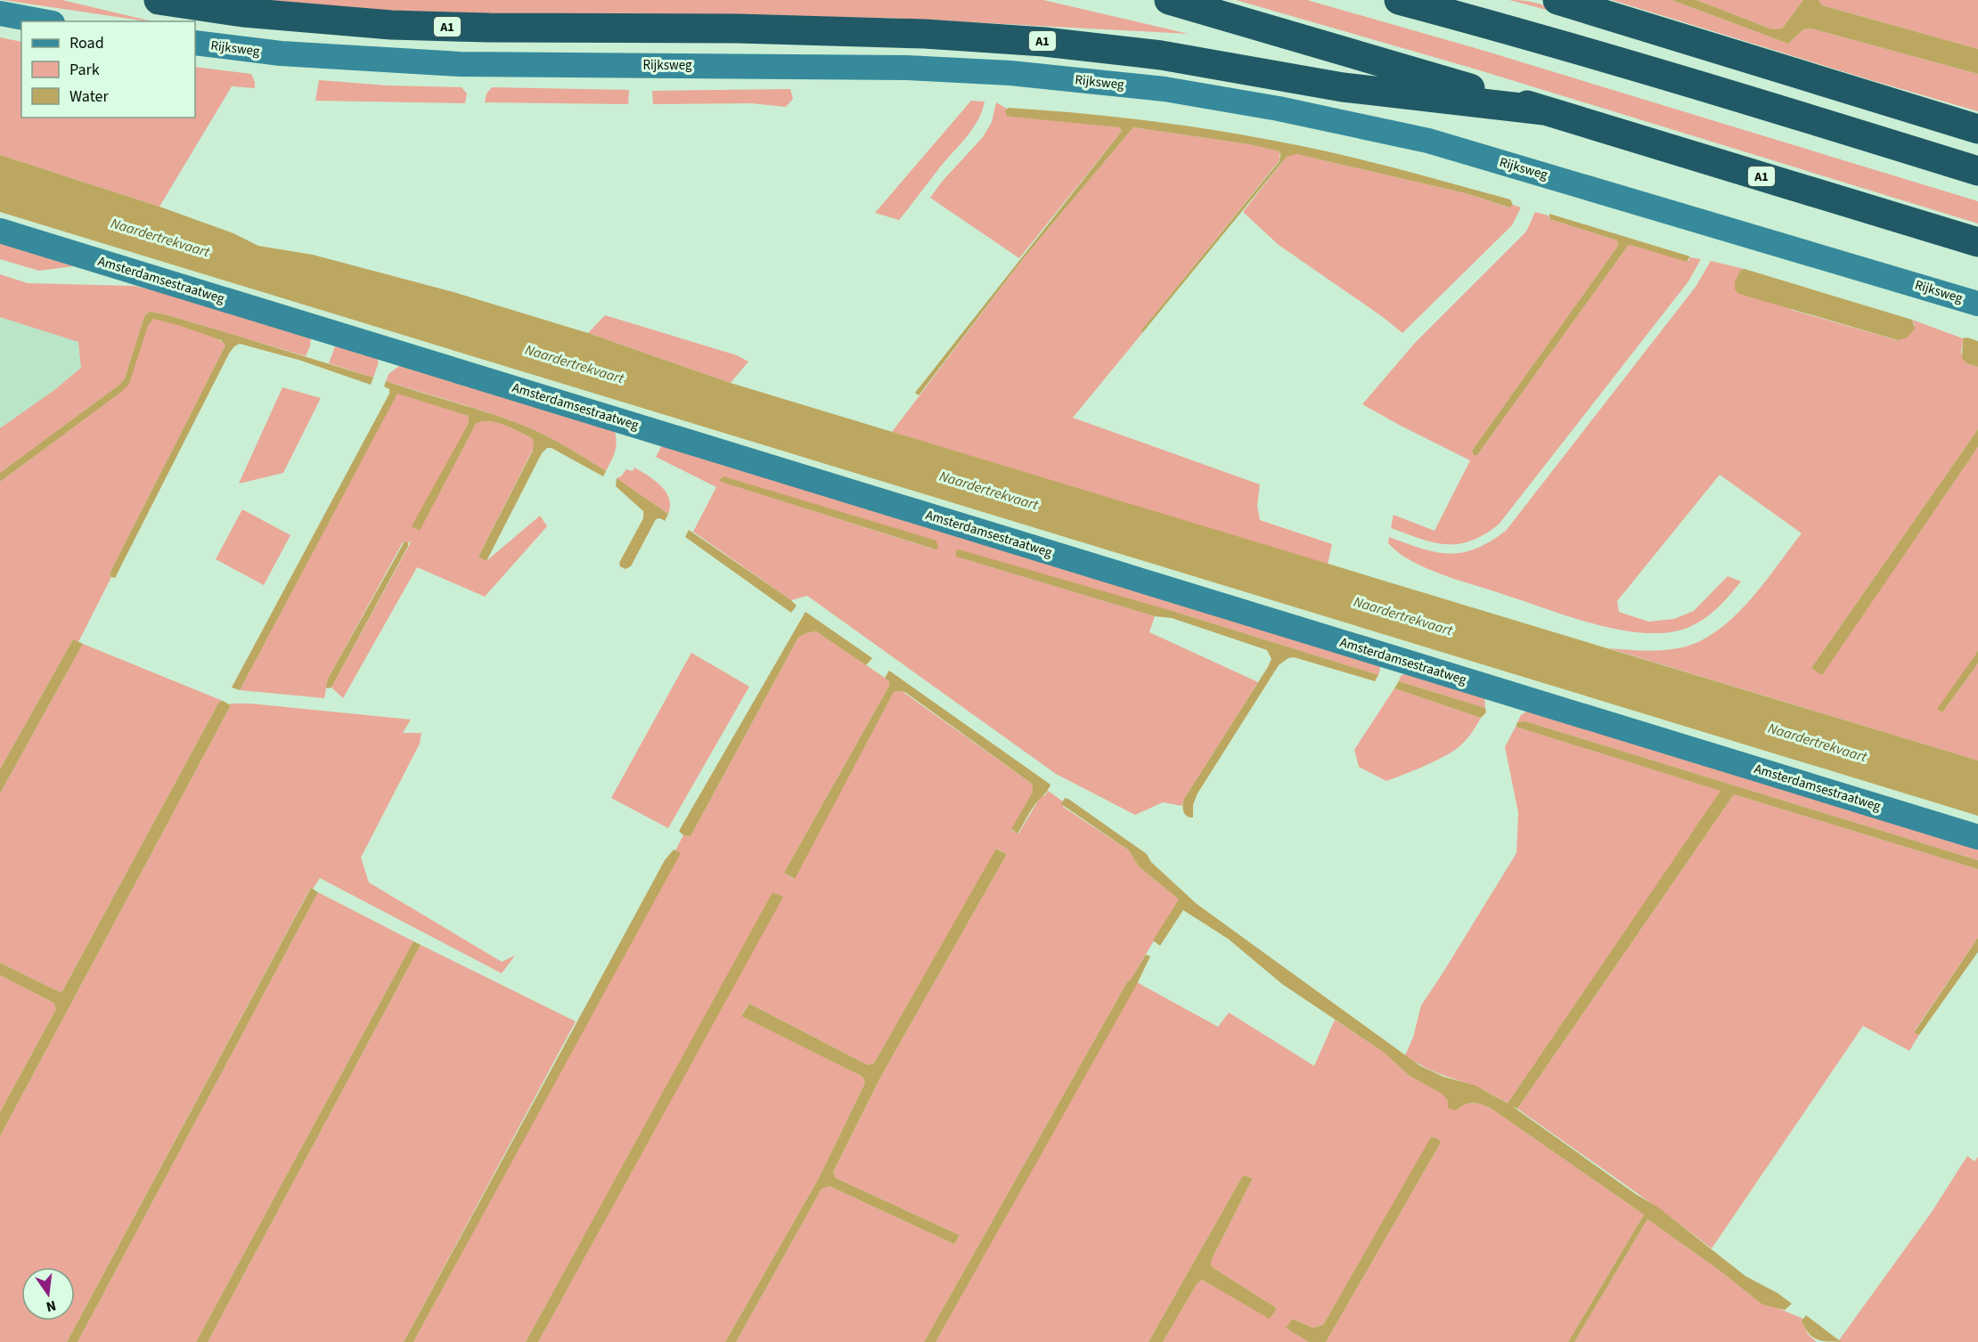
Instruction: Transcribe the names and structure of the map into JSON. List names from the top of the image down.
{
  "streets": {
    "highway": ["A1"],
    "street": ["Rijksweg", "Amsterdamsestraatweg"]
  },
  "water": ["Naardertrekvaart"],
  "legend": ["Road", "Park", "Water"],
  "north": "bottom"
}
